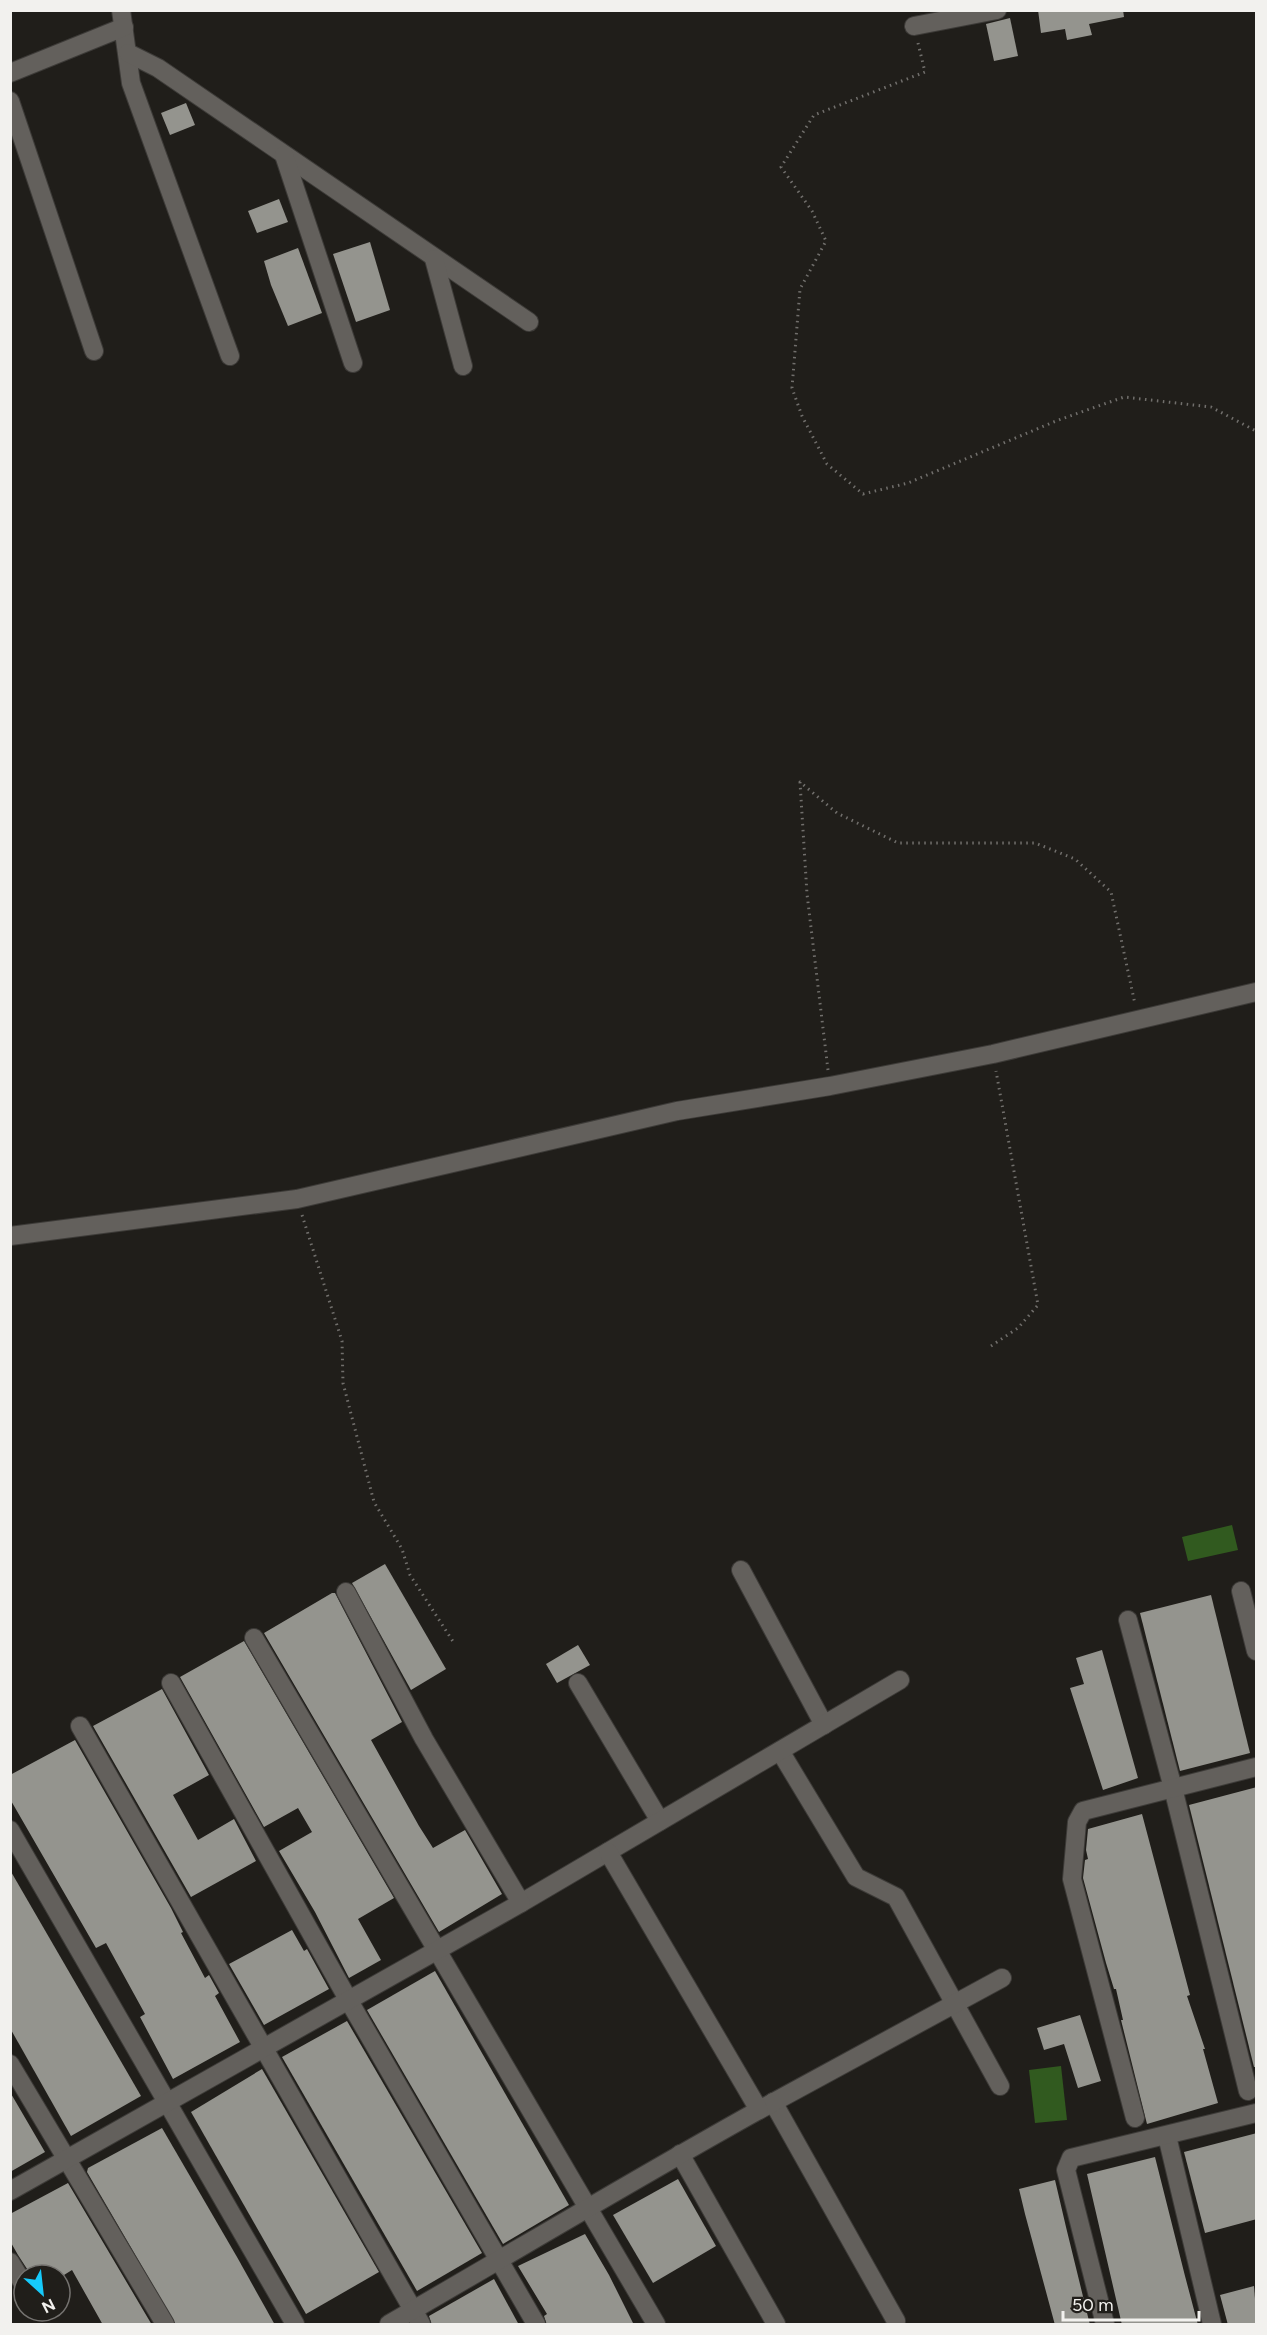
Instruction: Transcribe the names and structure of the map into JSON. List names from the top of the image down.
{
  "scale_bar": "50 m",
  "north": "bottom right"
}
